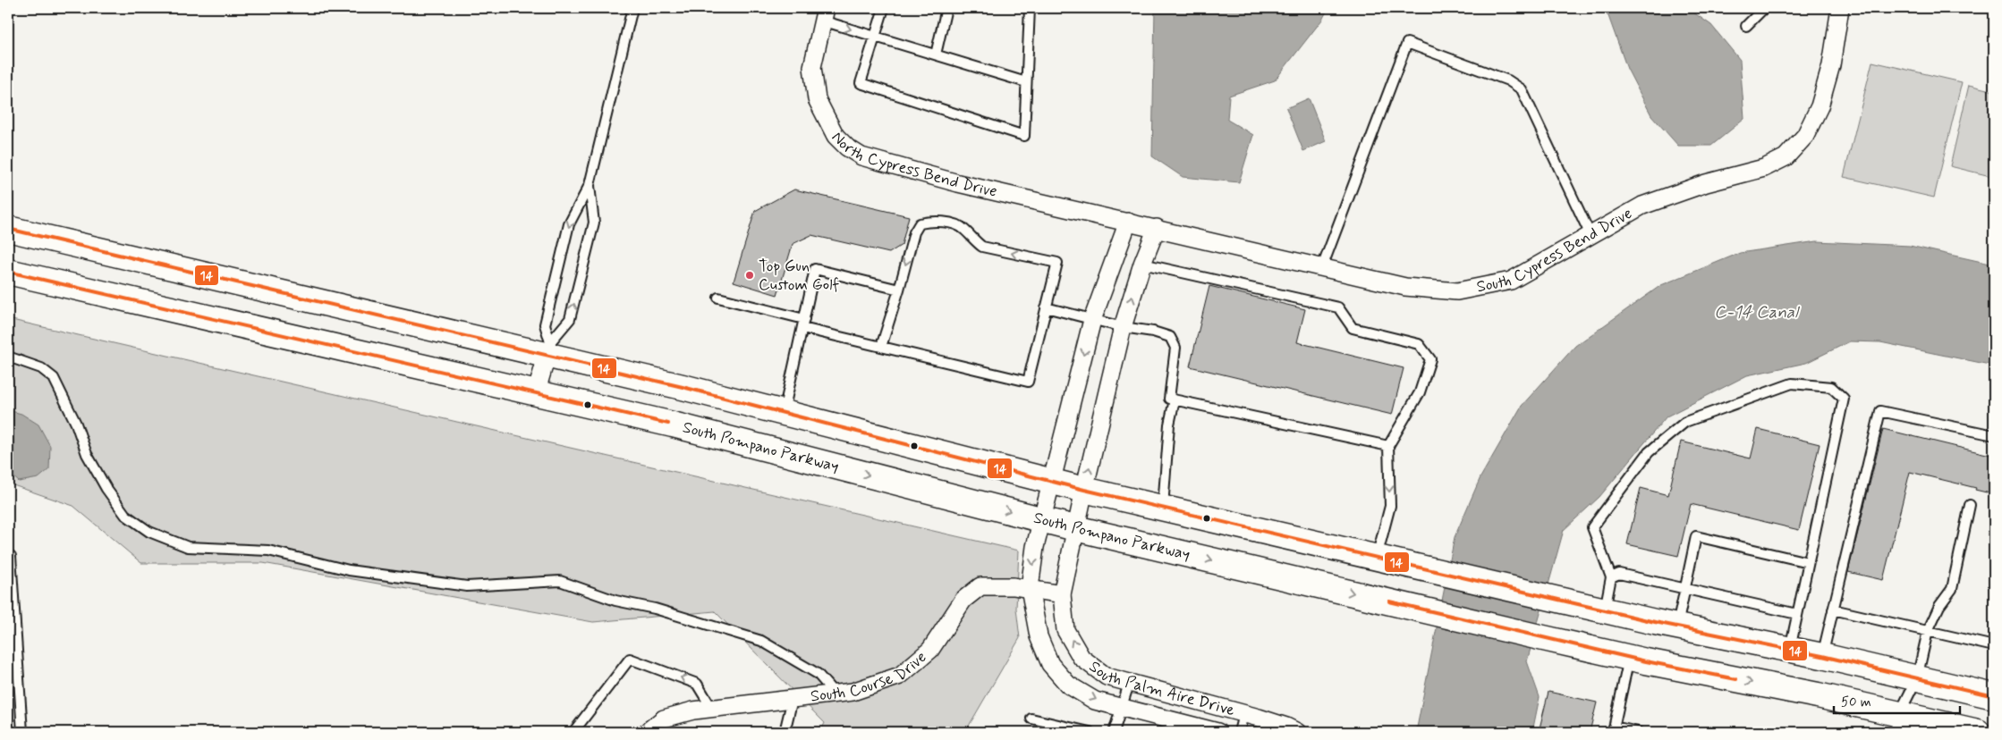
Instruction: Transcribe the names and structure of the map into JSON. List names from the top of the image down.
{
  "streets": {
    "main road": ["South Pompano Parkway"],
    "street": [
      "North Cypress Bend Drive",
      "South Cypress Bend Drive",
      "South Course Drive",
      "South Palm Aire Drive"
    ]
  },
  "crossings": [
    ["North Cypress Bend Drive", "South Cypress Bend Drive"],
    ["South Pompano Parkway", "South Palm Aire Drive"],
    ["South Course Drive", "South Palm Aire Drive"]
  ],
  "water": ["C-14 Canal"],
  "places": ["Top Gun Custom Golf"],
  "lines": ["transit line 14"],
  "scale_bar": "50 m"
}
